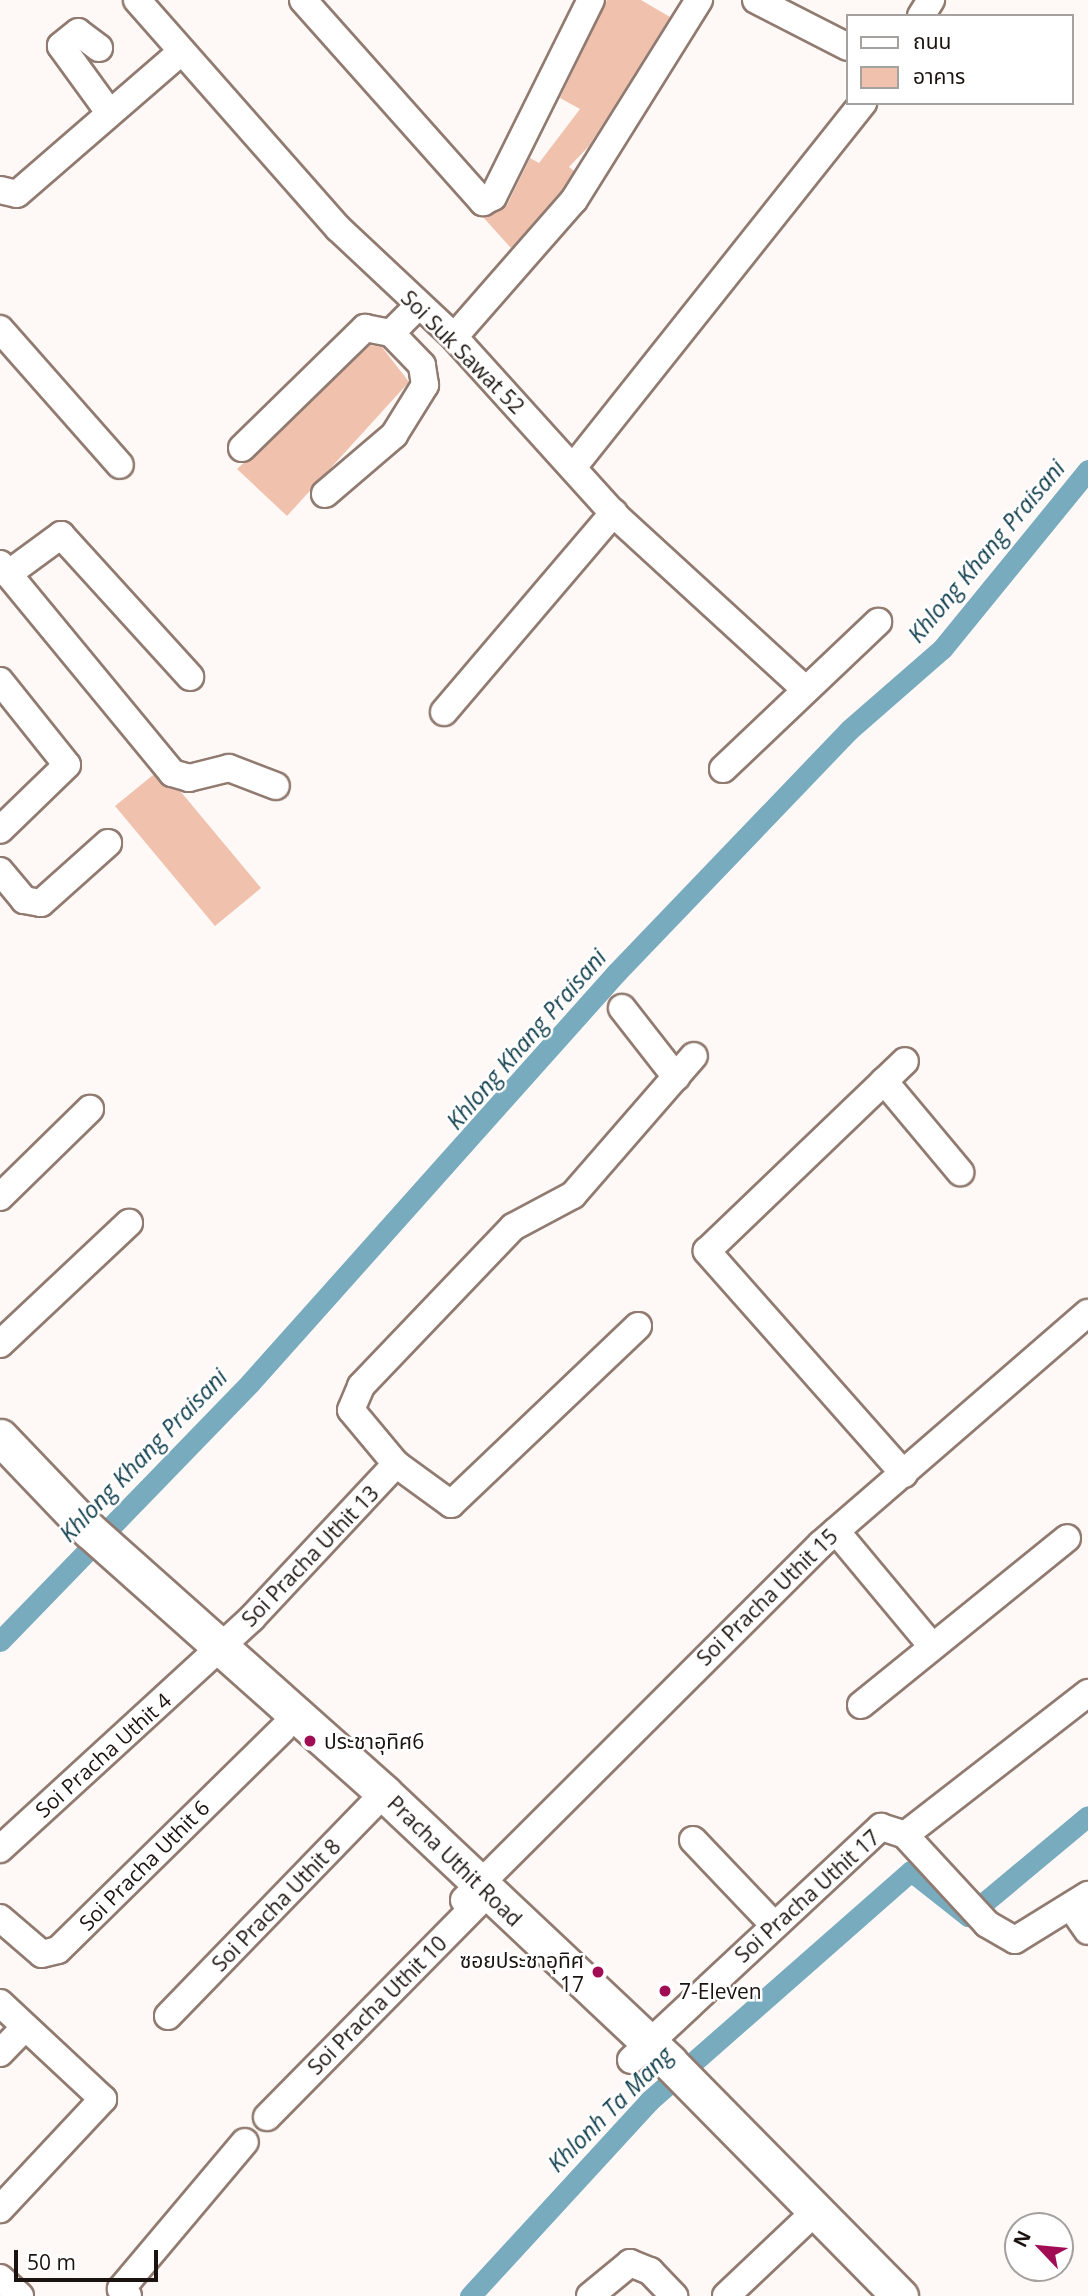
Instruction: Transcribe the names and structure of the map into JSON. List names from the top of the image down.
{
  "streets": {
    "main road": ["Pracha Uthit Road"],
    "street": [
      "Soi Suk Sawat 52",
      "Soi Pracha Uthit 13",
      "Soi Pracha Uthit 15",
      "Soi Pracha Uthit 4",
      "Soi Pracha Uthit 6",
      "Soi Pracha Uthit 17",
      "Soi Pracha Uthit 8",
      "Soi Pracha Uthit 10"
    ]
  },
  "crossings": [
    ["Soi Pracha Uthit 13", "Soi Pracha Uthit 4"],
    ["Soi Pracha Uthit 13", "Pracha Uthit Road"],
    ["Soi Pracha Uthit 15", "Pracha Uthit Road"],
    ["Soi Pracha Uthit 15", "Soi Pracha Uthit 10"],
    ["Soi Pracha Uthit 4", "Pracha Uthit Road"],
    ["Pracha Uthit Road", "Soi Pracha Uthit 6"],
    ["Pracha Uthit Road", "Soi Pracha Uthit 17"],
    ["Pracha Uthit Road", "Soi Pracha Uthit 8"],
    ["Pracha Uthit Road", "Soi Pracha Uthit 10"]
  ],
  "water": ["Khlong Khang Praisani", "Khlonh Ta Mang"],
  "places": ["ประชาอุทิศ6", "ซอยประชาอุทิศ 17", "7-Eleven"],
  "legend": ["ถนน", "อาคาร"],
  "scale_bar": "50 m",
  "north": "top left"
}
